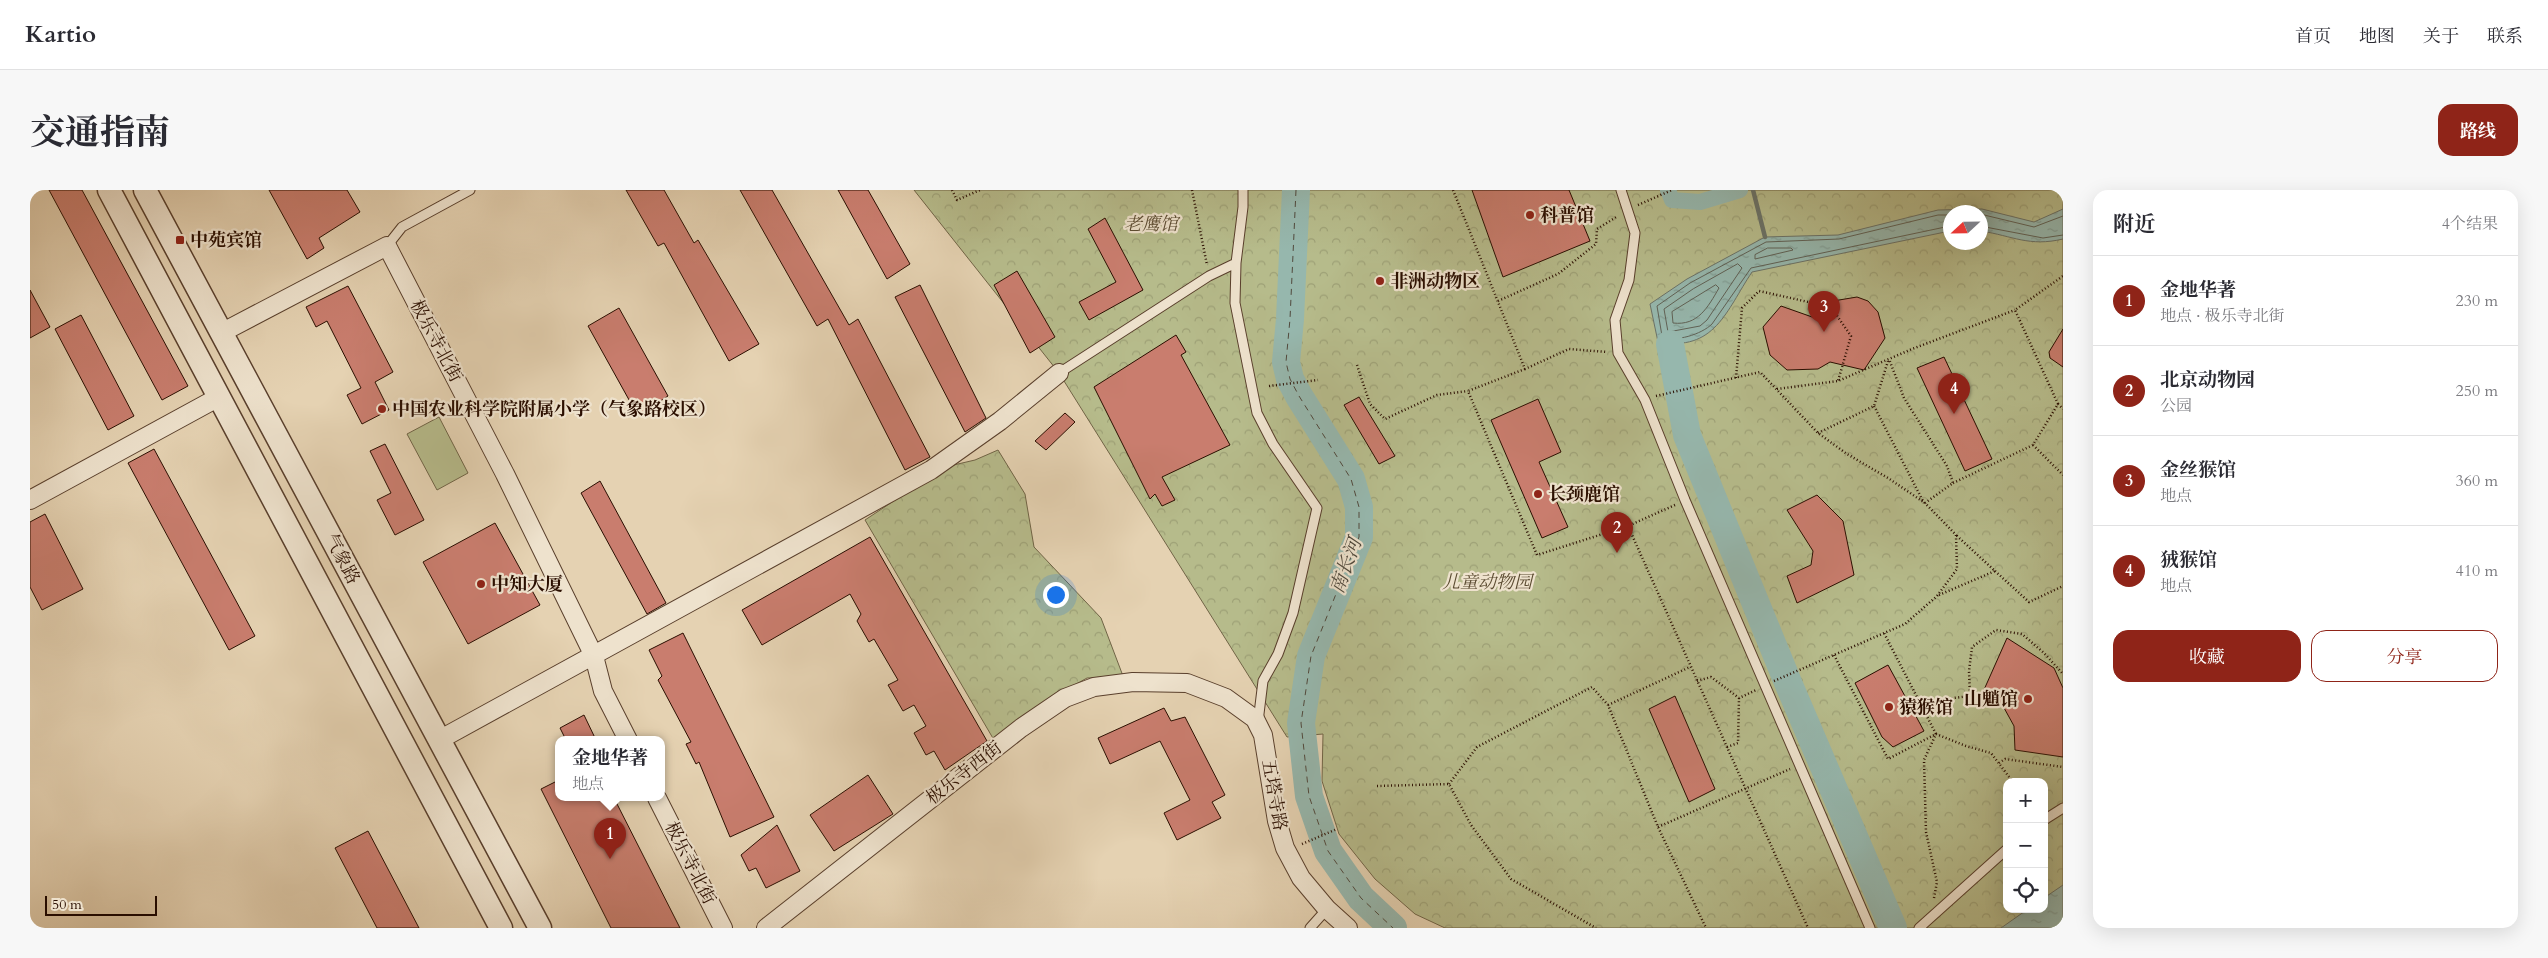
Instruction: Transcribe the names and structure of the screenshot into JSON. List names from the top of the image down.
{
  "streets": {
    "street": [
      "极乐寺北街",
      "气象路",
      "极乐寺西街",
      "五塔寺路"
    ]
  },
  "crossings": [
    ["极乐寺西街", "五塔寺路"]
  ],
  "water": ["南长河"],
  "parks": ["老鹰馆", "儿童动物园"],
  "places": {
    "other": [
      "科普馆",
      "非洲动物区",
      "中国农业科学院附属小学（气象路校区）",
      "长颈鹿馆",
      "中知大厦",
      "山魈馆",
      "猿猴馆"
    ],
    "transit": ["中苑宾馆"]
  },
  "scale_bar": "50 m",
  "north": "left",
  "page": {
    "header": "Kartio",
    "nav": [
      "首页",
      "地图",
      "关于",
      "联系"
    ],
    "title": "交通指南",
    "buttons": [
      "路线",
      ["收藏", "分享"]
    ],
    "heading": ["附近", "4个结果"],
    "list": [
      {
        "mark": "1",
        "name": "金地华著",
        "note": "地点 · 极乐寺北街",
        "value": "230 m"
      },
      {
        "mark": "2",
        "name": "北京动物园",
        "note": "公园",
        "value": "250 m"
      },
      {
        "mark": "3",
        "name": "金丝猴馆",
        "note": "地点",
        "value": "360 m"
      },
      {
        "mark": "4",
        "name": "狨猴馆",
        "note": "地点",
        "value": "410 m"
      }
    ],
    "pins": [
      "3",
      "4",
      "2",
      "1"
    ],
    "popup": ["金地华著", "地点"],
    "map_buttons": ["+", "−"],
    "scale": "50 m"
  }
}
